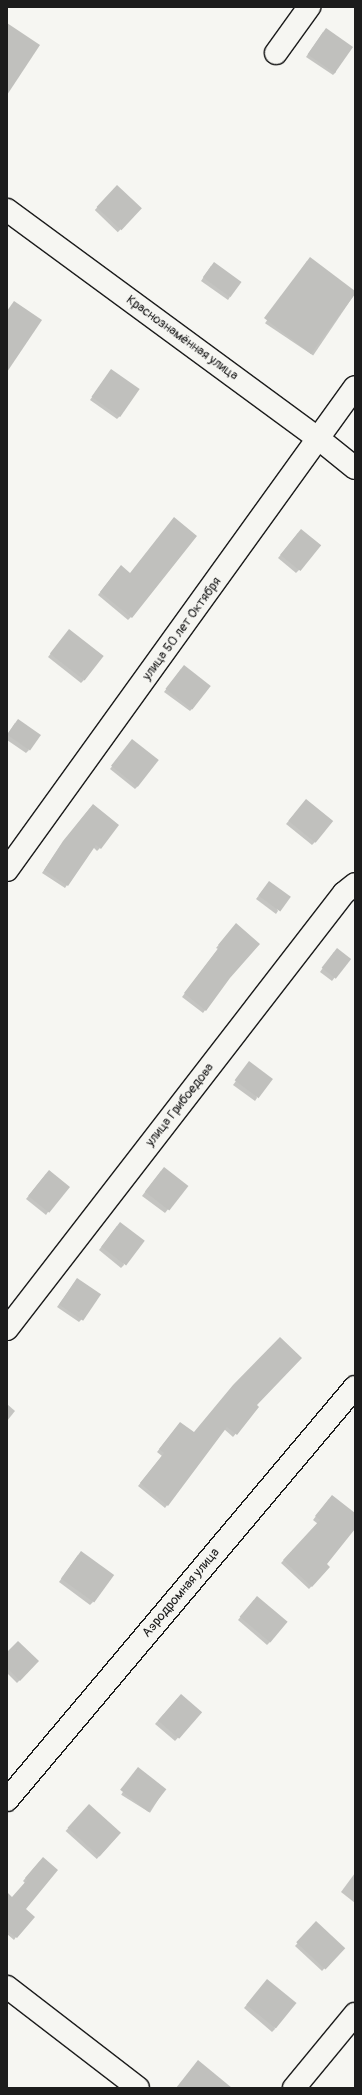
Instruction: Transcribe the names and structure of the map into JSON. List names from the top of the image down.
{
  "streets": {
    "street": [
      "Краснознамённая улица",
      "улица 50 лет Октября",
      "улица Грибоедова",
      "Аэродромная улица"
    ]
  },
  "crossings": [
    ["Краснознамённая улица", "улица 50 лет Октября"]
  ]
}
